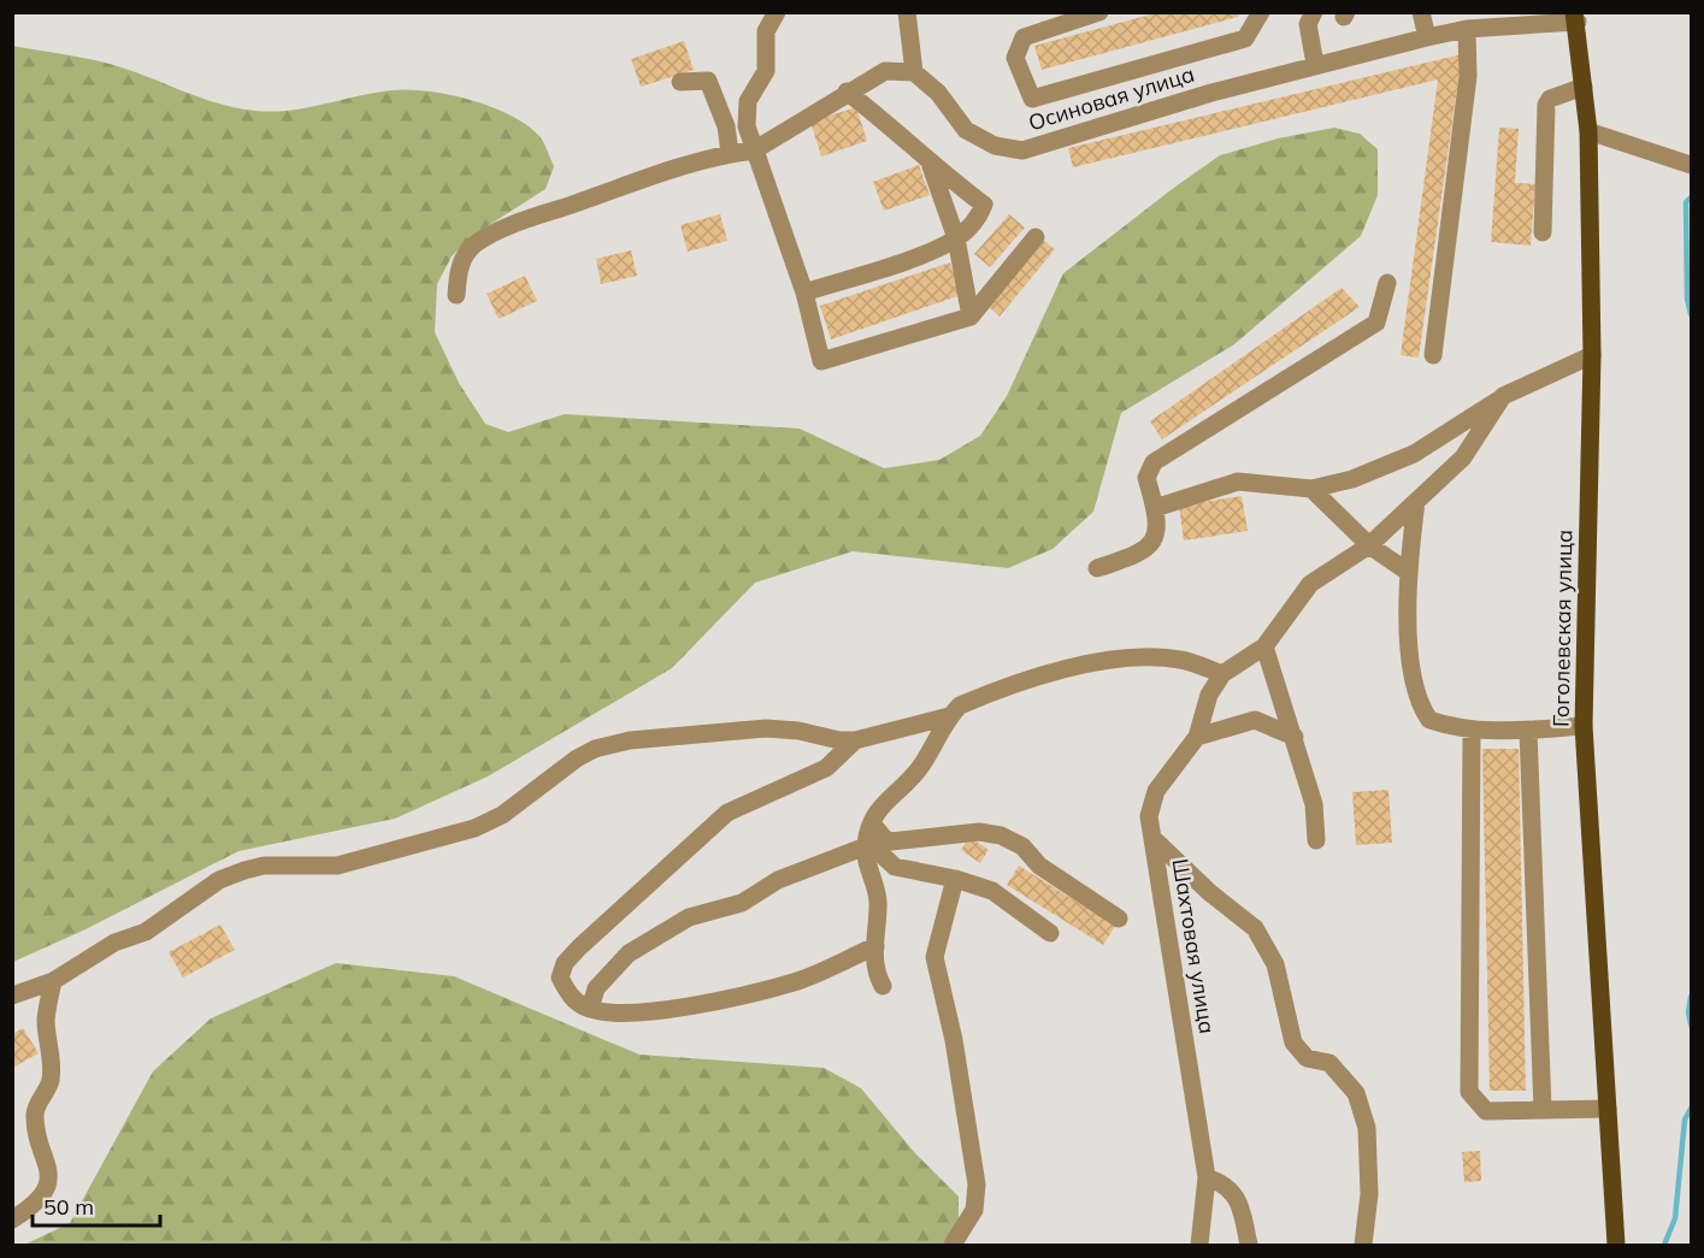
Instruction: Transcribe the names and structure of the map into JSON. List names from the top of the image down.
{
  "streets": {
    "main road": ["Гоголевская улица"],
    "street": ["Осиновая улица", "Шахтовая улица"]
  },
  "crossings": [
    ["Осиновая улица", "Гоголевская улица"]
  ],
  "scale_bar": "50 m"
}
